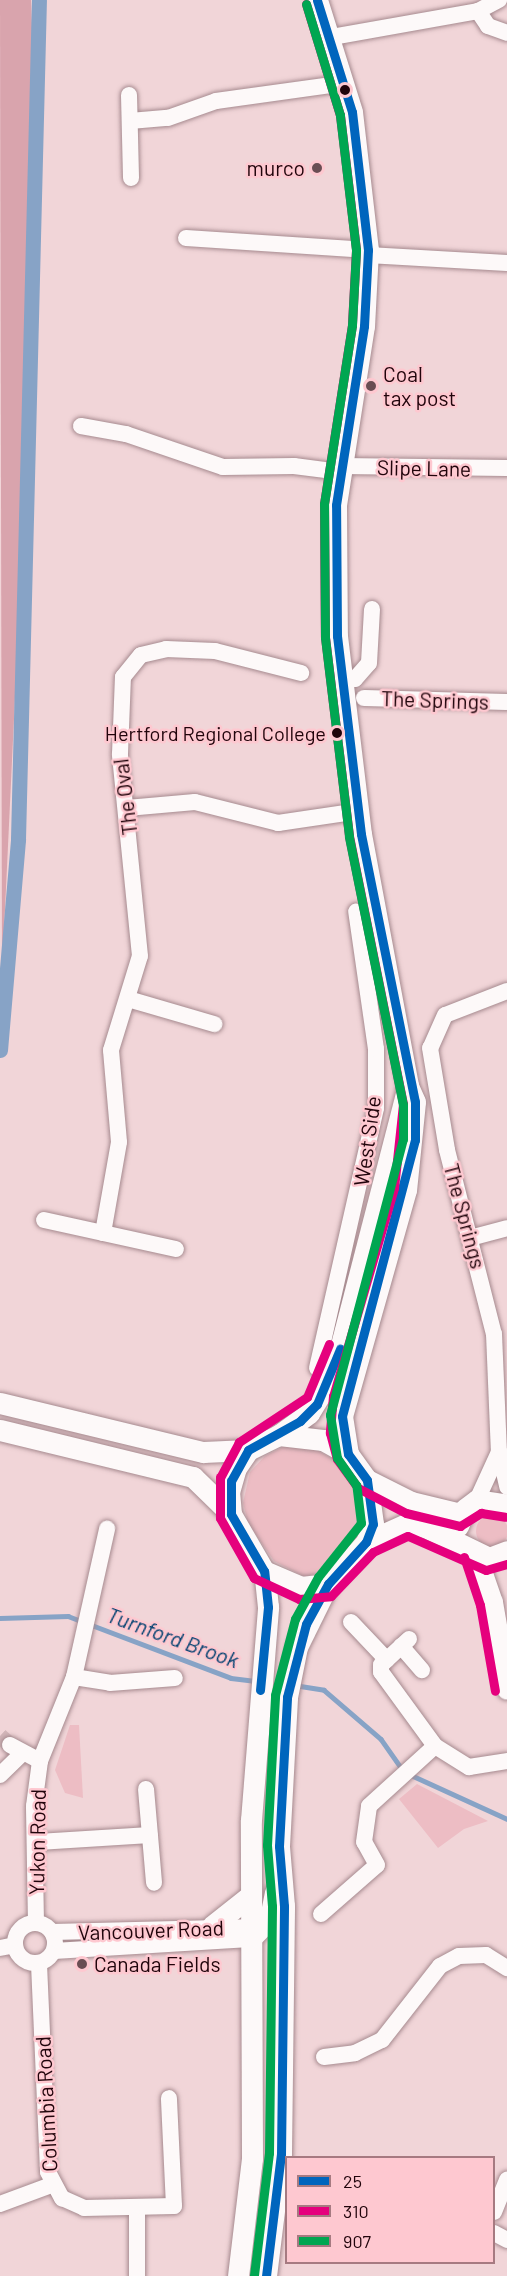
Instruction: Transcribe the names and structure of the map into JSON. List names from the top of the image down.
{
  "streets": {
    "street": [
      "Slipe Lane",
      "The Springs",
      "The Oval",
      "West Side",
      "Yukon Road",
      "Vancouver Road",
      "Columbia Road"
    ]
  },
  "crossings": [
    ["Yukon Road", "Vancouver Road"],
    ["Yukon Road", "Columbia Road"],
    ["Vancouver Road", "Columbia Road"]
  ],
  "water": ["Turnford Brook"],
  "places": [
    "murco",
    "Coal tax post",
    "Hertford Regional College",
    "Canada Fields"
  ],
  "lines": ["transit line 25", "transit line 310", "transit line 907"],
  "legend": ["25", "310", "907"]
}
